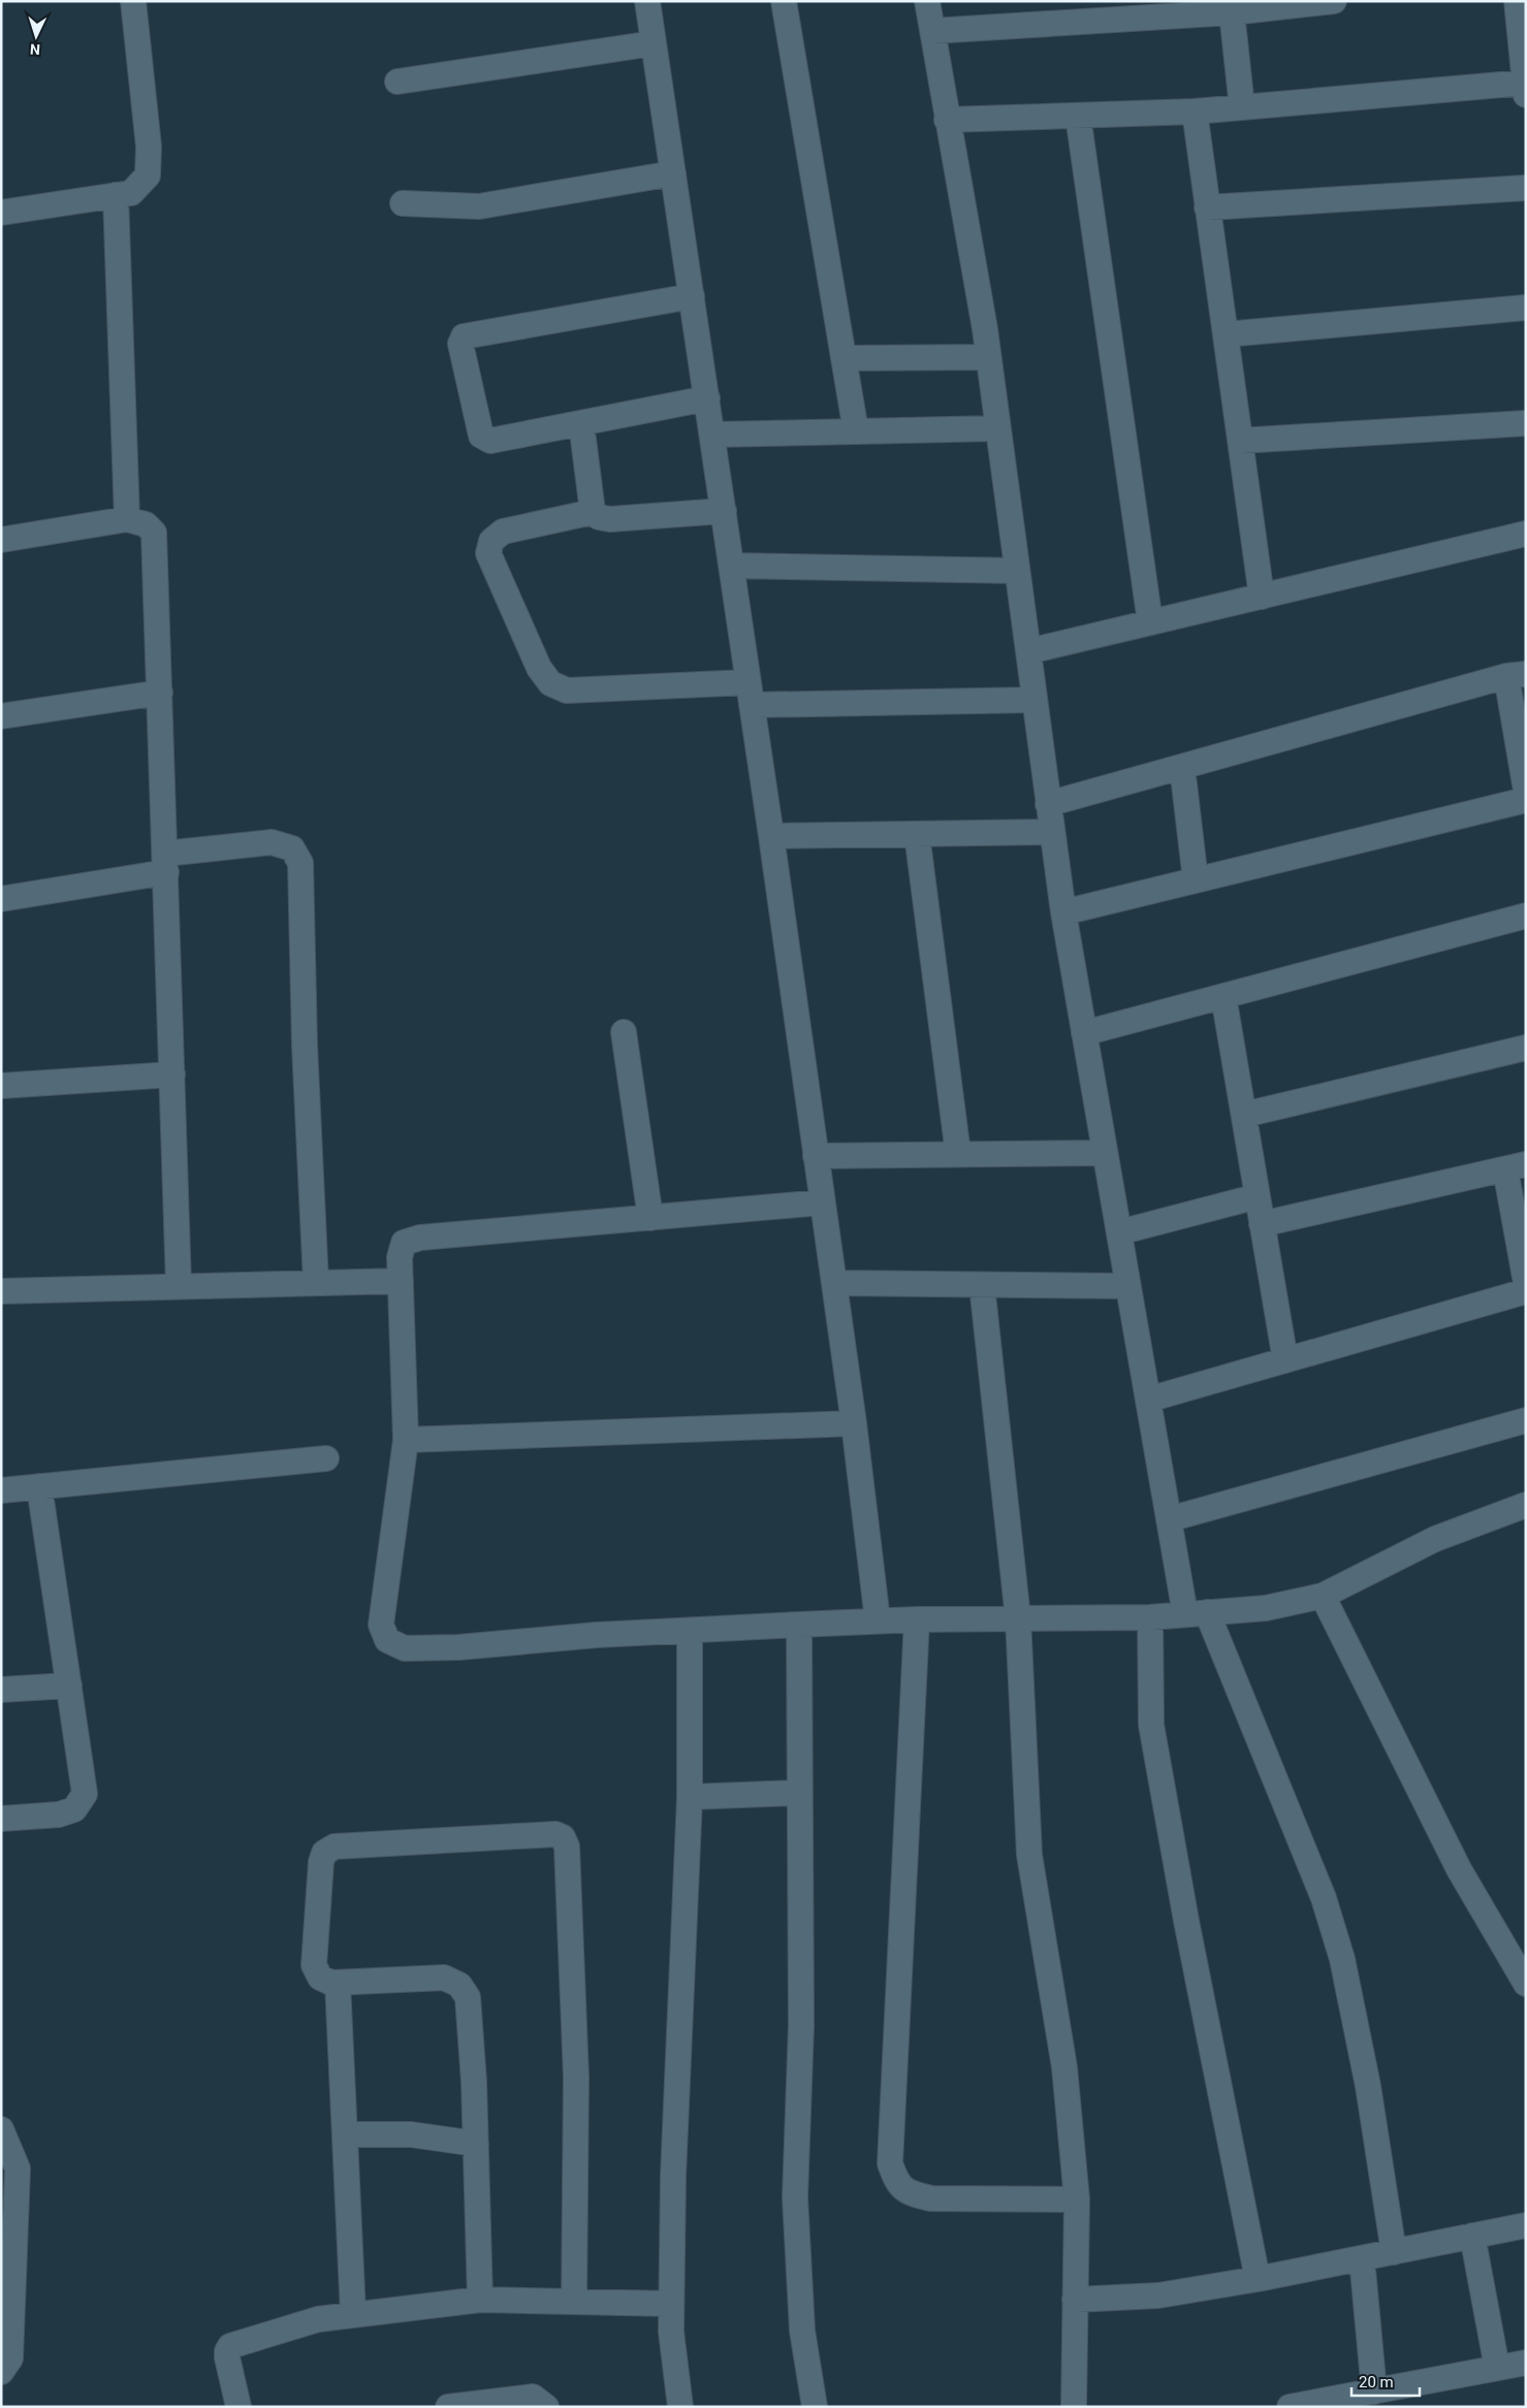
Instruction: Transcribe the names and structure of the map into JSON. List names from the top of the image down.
{
  "scale_bar": "20 m",
  "north": "bottom"
}
